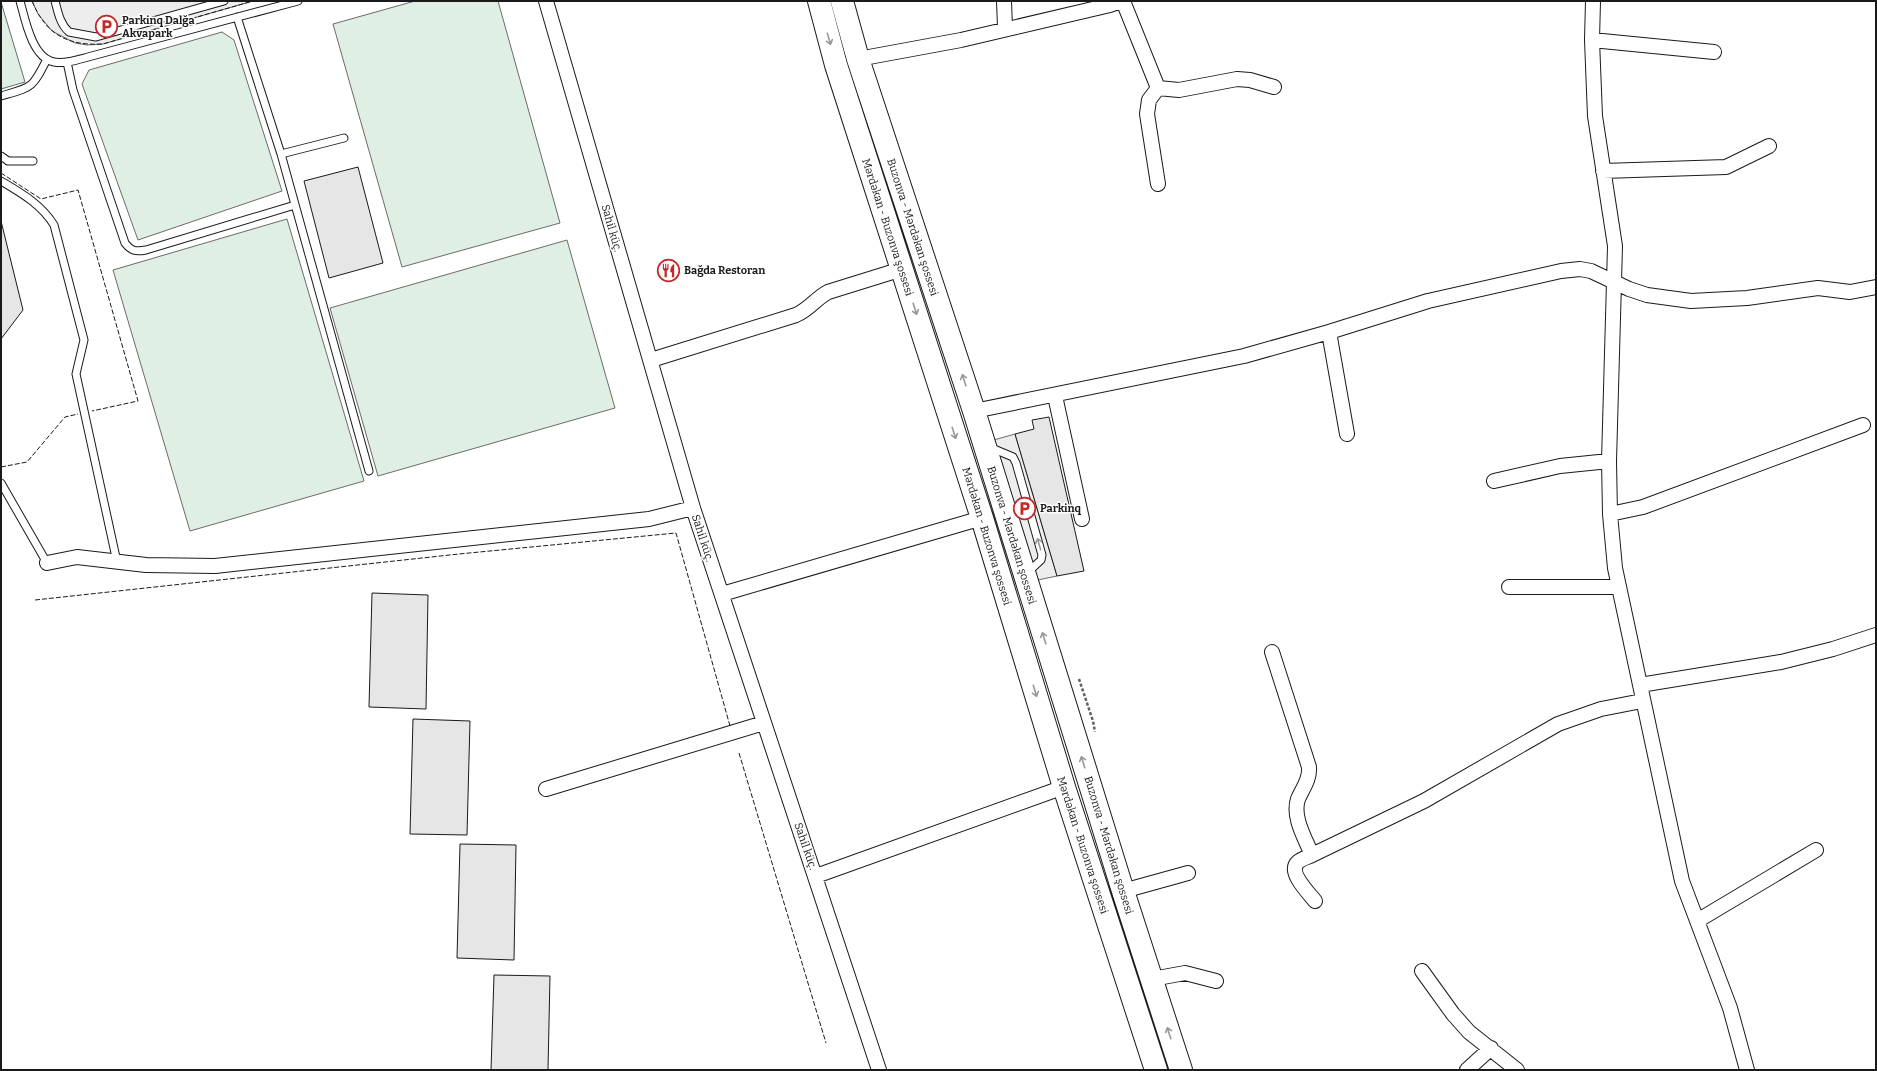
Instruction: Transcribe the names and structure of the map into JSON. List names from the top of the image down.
{
  "streets": {
    "main road": ["Mərdəkan - Buzonva şossesi", "Buzonva - Mərdəkan şossesi"],
    "street": ["Sahil küç."]
  },
  "one_way": ["Mərdəkan - Buzonva şossesi", "Buzonva - Mərdəkan şossesi"],
  "places": {
    "parking": ["Parkinq Dalğa Akvapark", "Parkinq"],
    "restaurant": ["Bağda Restoran"]
  }
}
